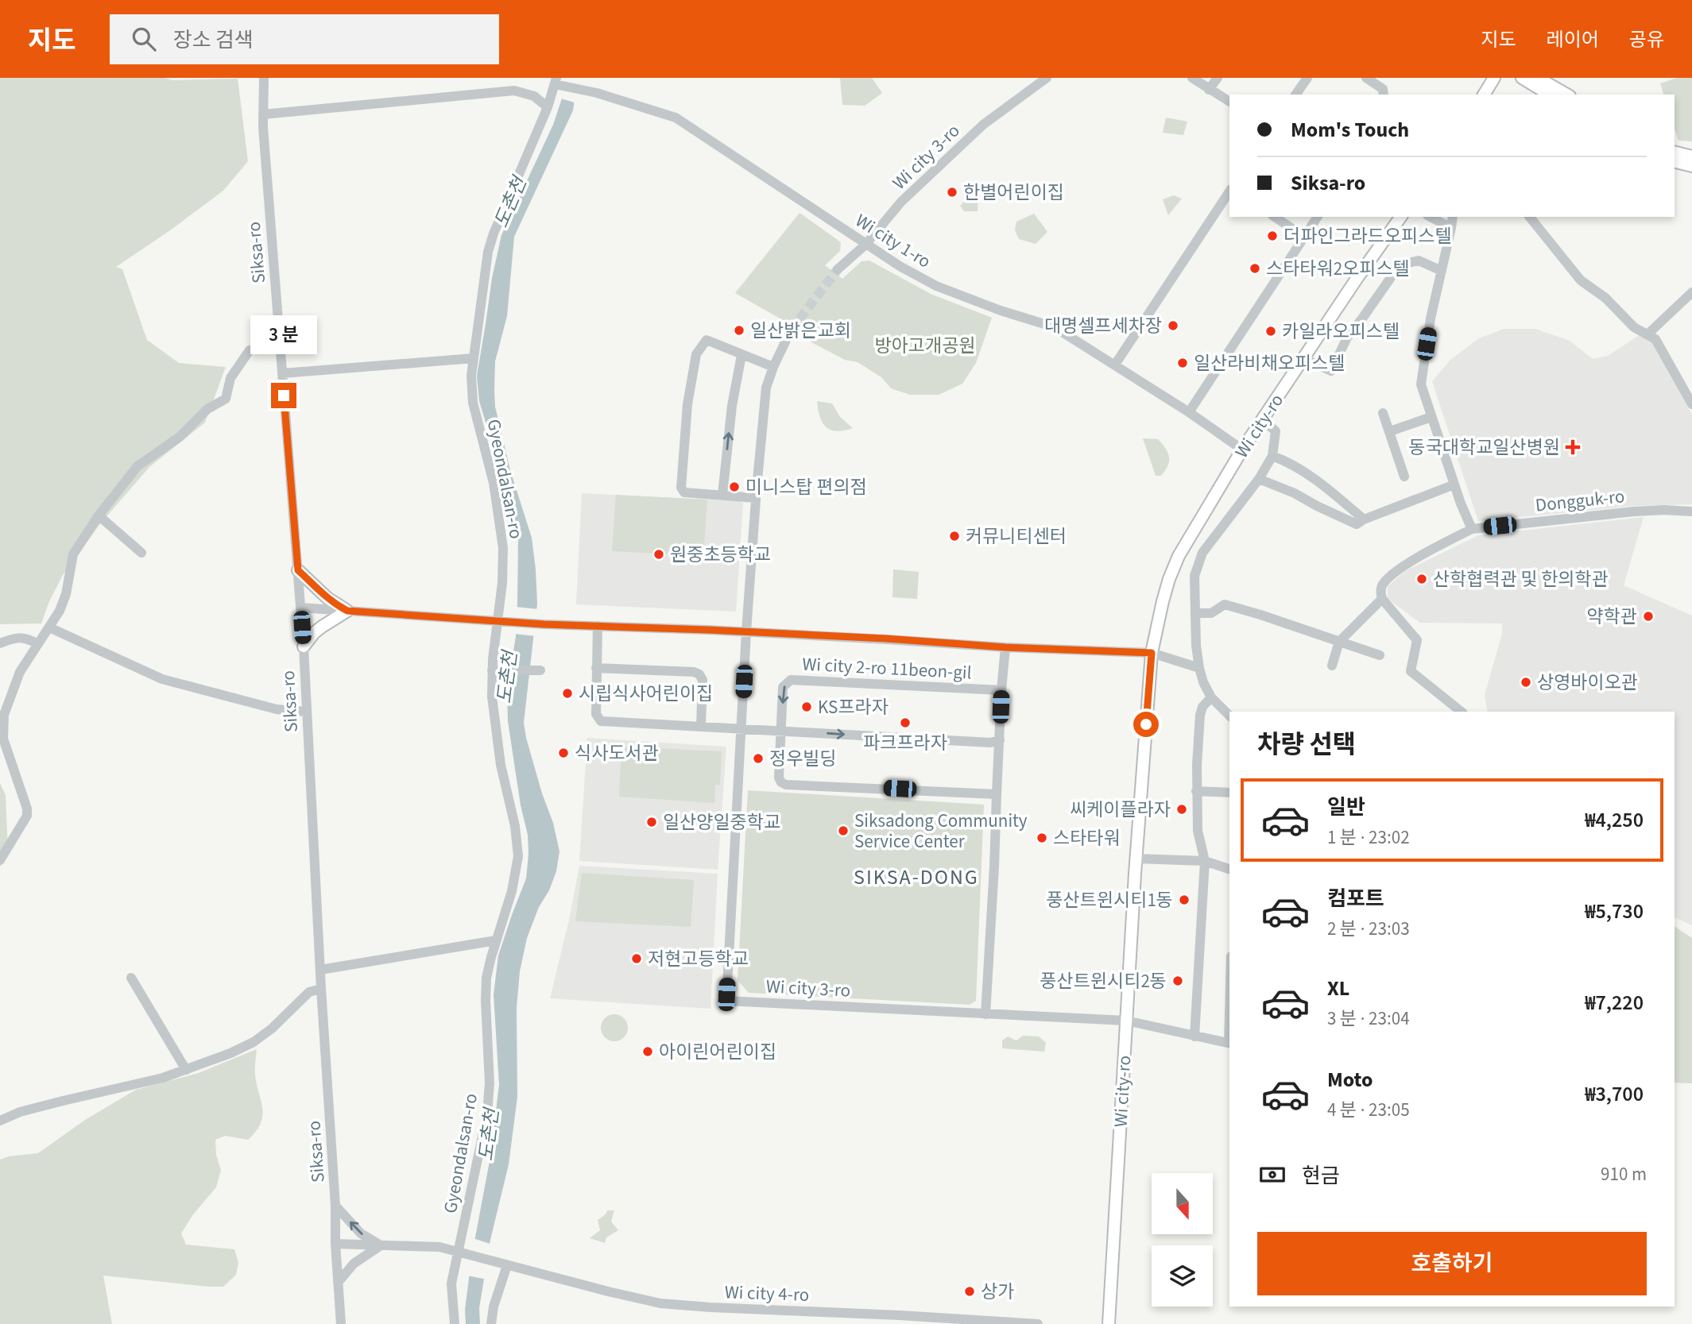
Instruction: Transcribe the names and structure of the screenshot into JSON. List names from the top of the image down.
{
  "streets": {
    "main road": ["Wi city-ro"],
    "street": [
      "Wi city 3-ro",
      "Wi city 1-ro",
      "Siksa-ro",
      "Gyeondalsan-ro",
      "Dongguk-ro",
      "Wi city 2-ro 11beon-gil",
      "Wi city 4-ro"
    ]
  },
  "crossings": [
    ["Wi city 3-ro", "Wi city 1-ro"],
    ["Wi city 3-ro", "Wi city-ro"],
    ["Wi city 1-ro", "Wi city-ro"],
    ["Wi city 1-ro", "Gyeondalsan-ro"],
    ["Gyeondalsan-ro", "Wi city 4-ro"]
  ],
  "districts": ["SIKSA-DONG"],
  "water": ["도촌천"],
  "parks": ["방아고개공원"],
  "places": {
    "other": [
      "한별어린이집",
      "더파인그라드오피스텔",
      "스타타워2오피스텔",
      "대명셀프세차장",
      "일산밝은교회",
      "카일라오피스텔",
      "일산라비채오피스텔",
      "미니스탑 편의점",
      "커뮤니티센터",
      "원중초등학교",
      "산학협력관 및 한의학관",
      "약학관",
      "상영바이오관",
      "시립식사어린이집",
      "KS프라자",
      "파크프라자",
      "식사도서관",
      "정우빌딩",
      "씨케이플라자",
      "일산양일중학교",
      "Siksadong Community Service Center",
      "스타타워",
      "풍산트윈시티1동",
      "저현고등학교",
      "풍산트윈시티2동",
      "아이린어린이집",
      "상가"
    ],
    "health": ["동국대학교일산병원"]
  },
  "north": "bottom",
  "page": {
    "header": "지도",
    "search": "장소 검색",
    "nav": ["지도", "레이어", "공유"],
    "banner": ["Mom's Touch", "Siksa-ro"],
    "bubble": "3 분",
    "heading": "차량 선택",
    "list": [
      {
        "name": "일반",
        "note": "1 분 · 23:02",
        "value": "₩4,250"
      },
      {
        "name": "컴포트",
        "note": "2 분 · 23:03",
        "value": "₩5,730"
      },
      {
        "name": "XL",
        "note": "3 분 · 23:04",
        "value": "₩7,220"
      },
      {
        "name": "Moto",
        "note": "4 분 · 23:05",
        "value": "₩3,700"
      }
    ],
    "pay": ["현금", "910 m"],
    "buttons": "호출하기"
  }
}
